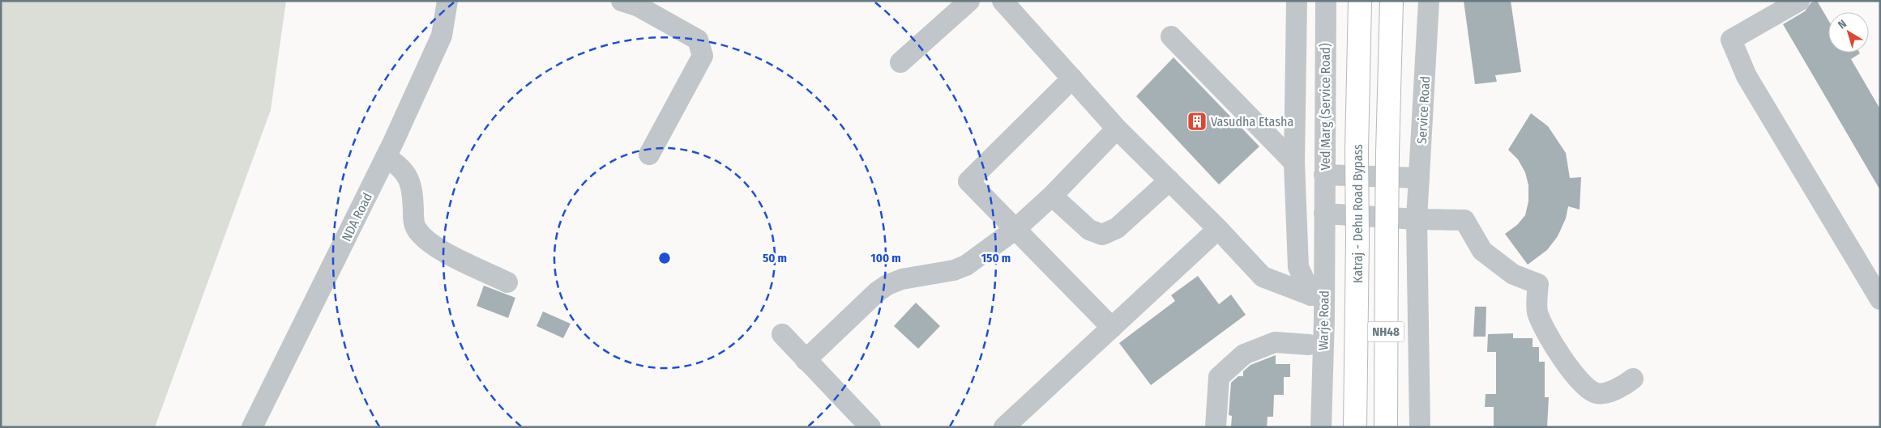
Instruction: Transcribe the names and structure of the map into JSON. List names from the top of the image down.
{
  "streets": {
    "highway": ["Katraj - Dehu Road Bypass", "NH48"],
    "street": [
      "Ved Marg (Service Road)",
      "Service Road",
      "NDA Road",
      "Warje Road"
    ]
  },
  "crossings": [
    ["Ved Marg (Service Road)", "Warje Road"]
  ],
  "places": {
    "building": ["Vasudha Etasha"]
  },
  "north": "top left",
  "rings": ["50 m", "100 m", "150 m"]
}
